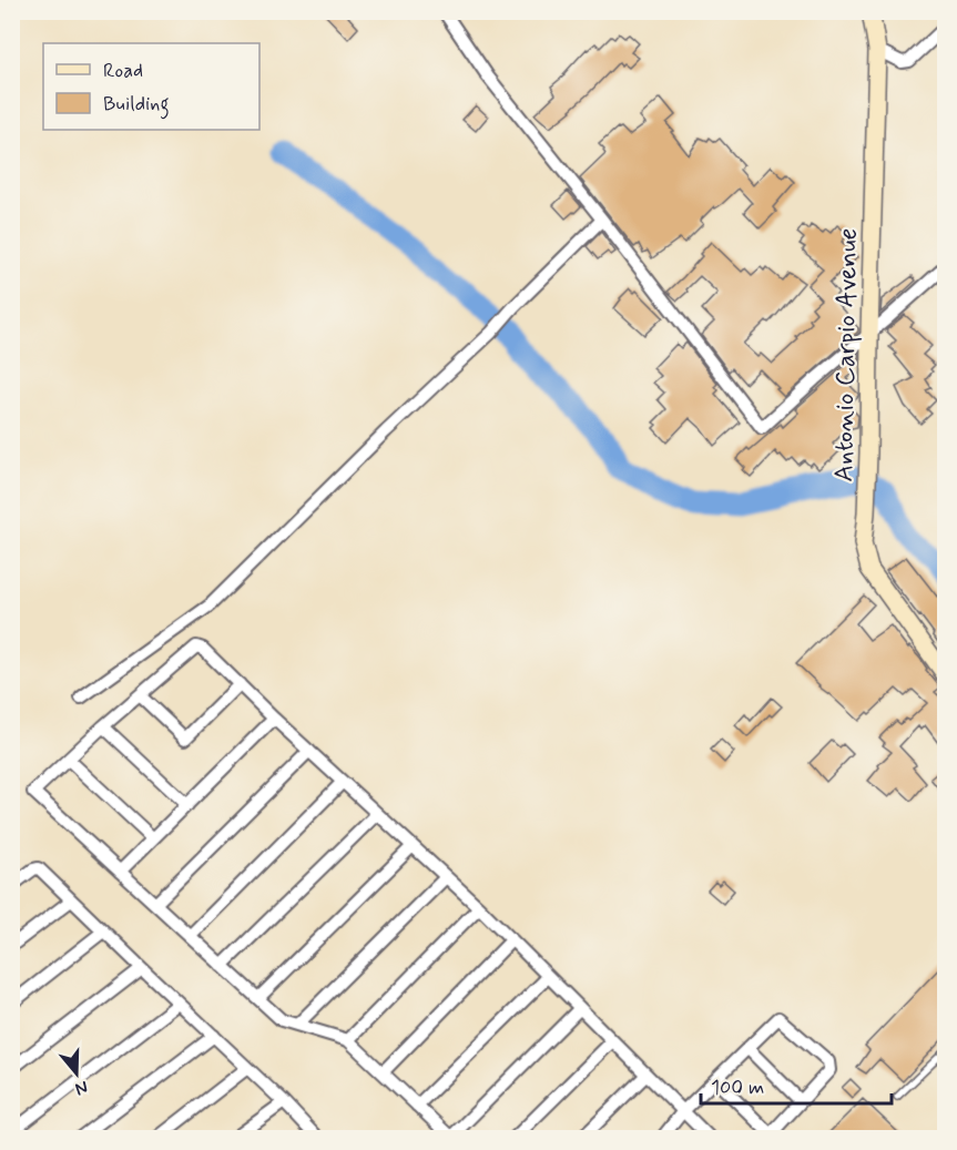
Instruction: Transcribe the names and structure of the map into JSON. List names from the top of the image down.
{
  "streets": {
    "street": ["Antonio Carpio Avenue"]
  },
  "legend": ["Road", "Building"],
  "scale_bar": "100 m",
  "north": "bottom"
}
